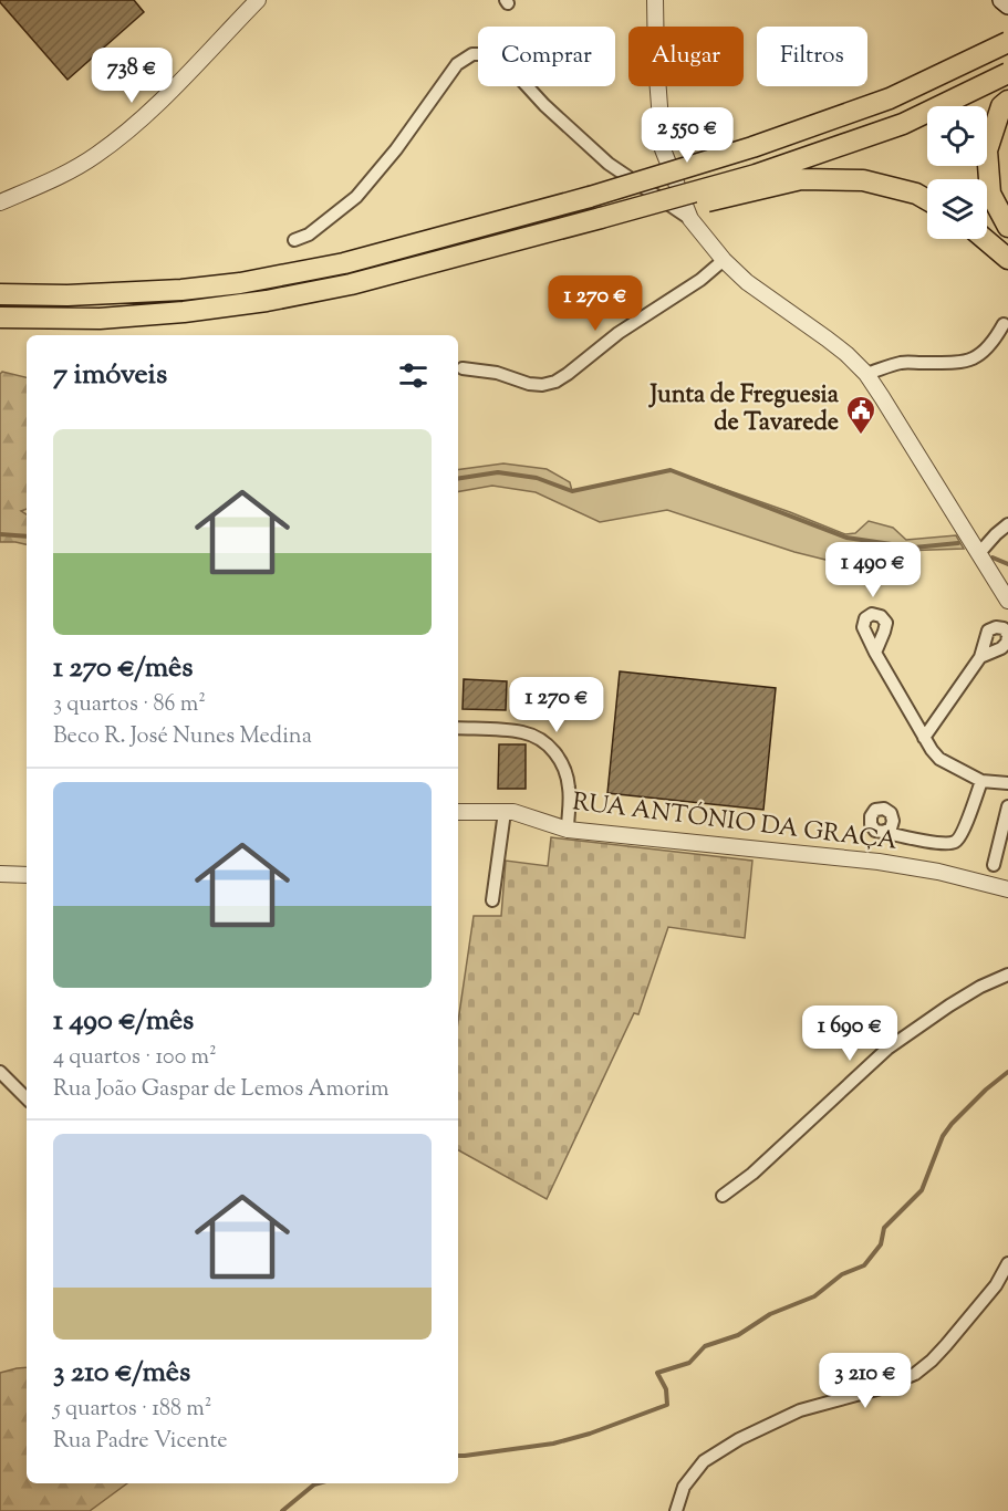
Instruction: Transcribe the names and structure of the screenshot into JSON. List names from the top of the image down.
{
  "streets": {
    "street": ["RUA ANTÓNIO DA GRAÇA"]
  },
  "places": {
    "public building": ["Junta de Freguesia de Tavarede"]
  },
  "page": {
    "chip": ["Comprar", "Alugar", "Filtros"],
    "price": [
      "738 €",
      "2 550 €",
      "1 270 €",
      "1 490 €",
      "1 270 €",
      "1 690 €",
      "3 210 €"
    ],
    "heading": "7 imóveis",
    "list": [
      {
        "name": "1 270 €/mês",
        "note": "3 quartos · 86 m² · Beco R. José Nunes Medina"
      },
      {
        "name": "1 490 €/mês",
        "note": "4 quartos · 100 m² · Rua João Gaspar de Lemos Amorim"
      },
      {
        "name": "3 210 €/mês",
        "note": "5 quartos · 188 m² · Rua Padre Vicente"
      }
    ]
  }
}
